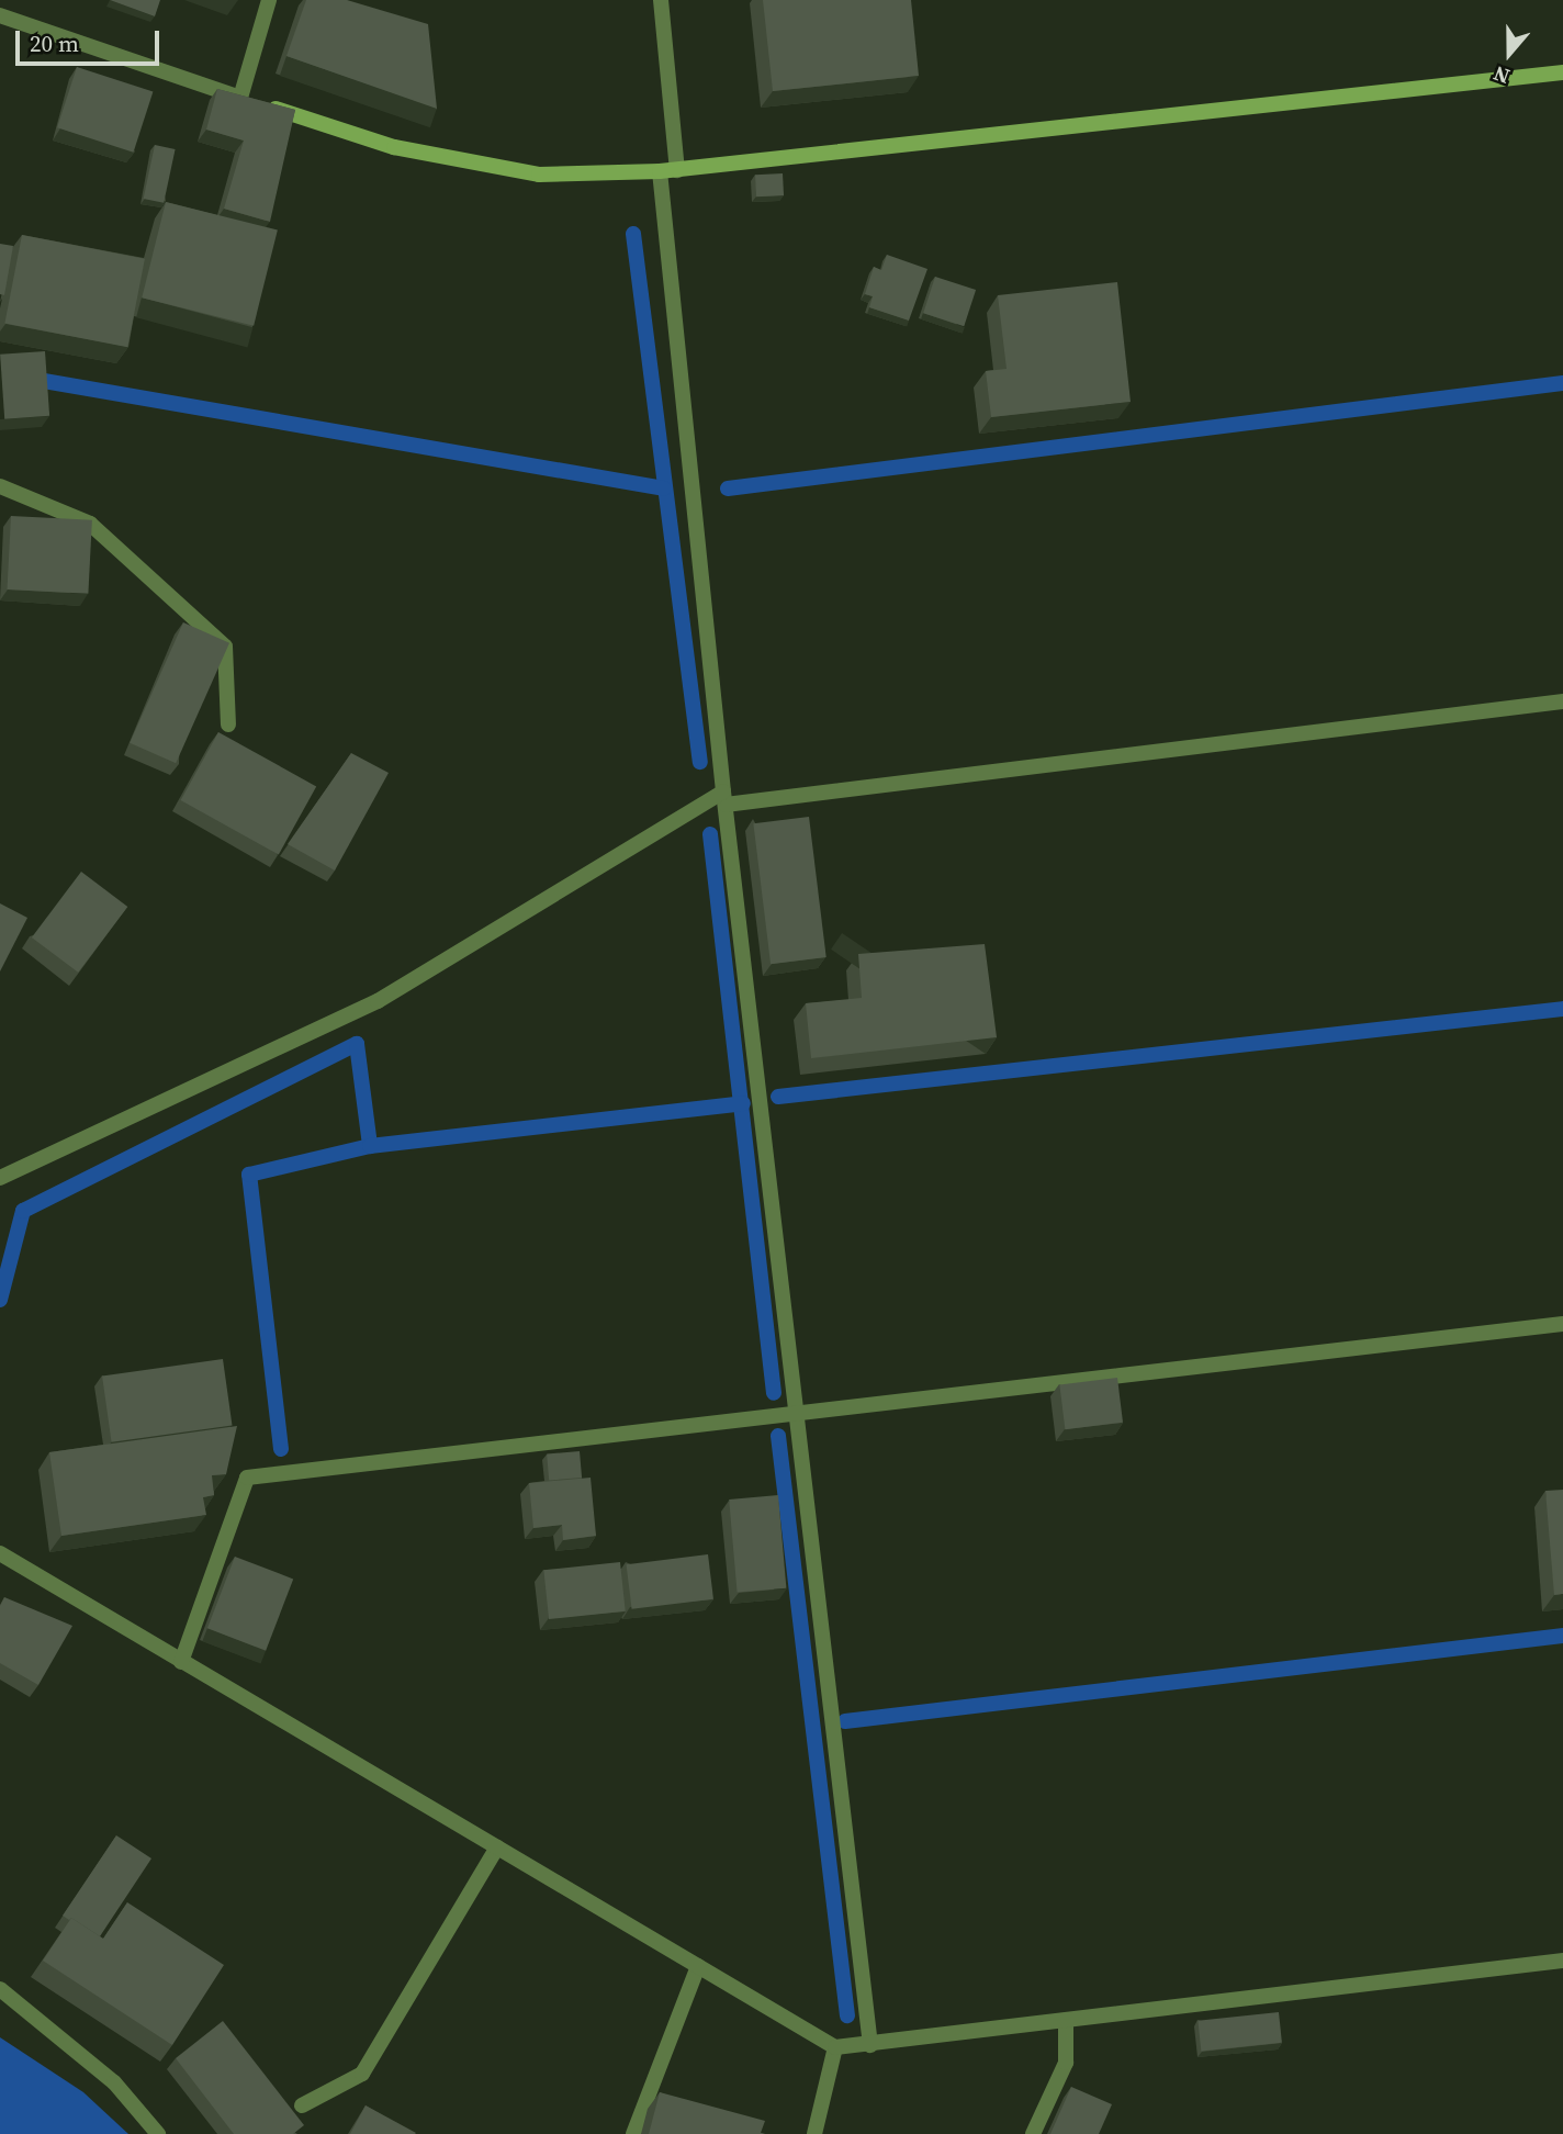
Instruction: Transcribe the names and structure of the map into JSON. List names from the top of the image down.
{
  "scale_bar": "20 m",
  "north": "bottom"
}
